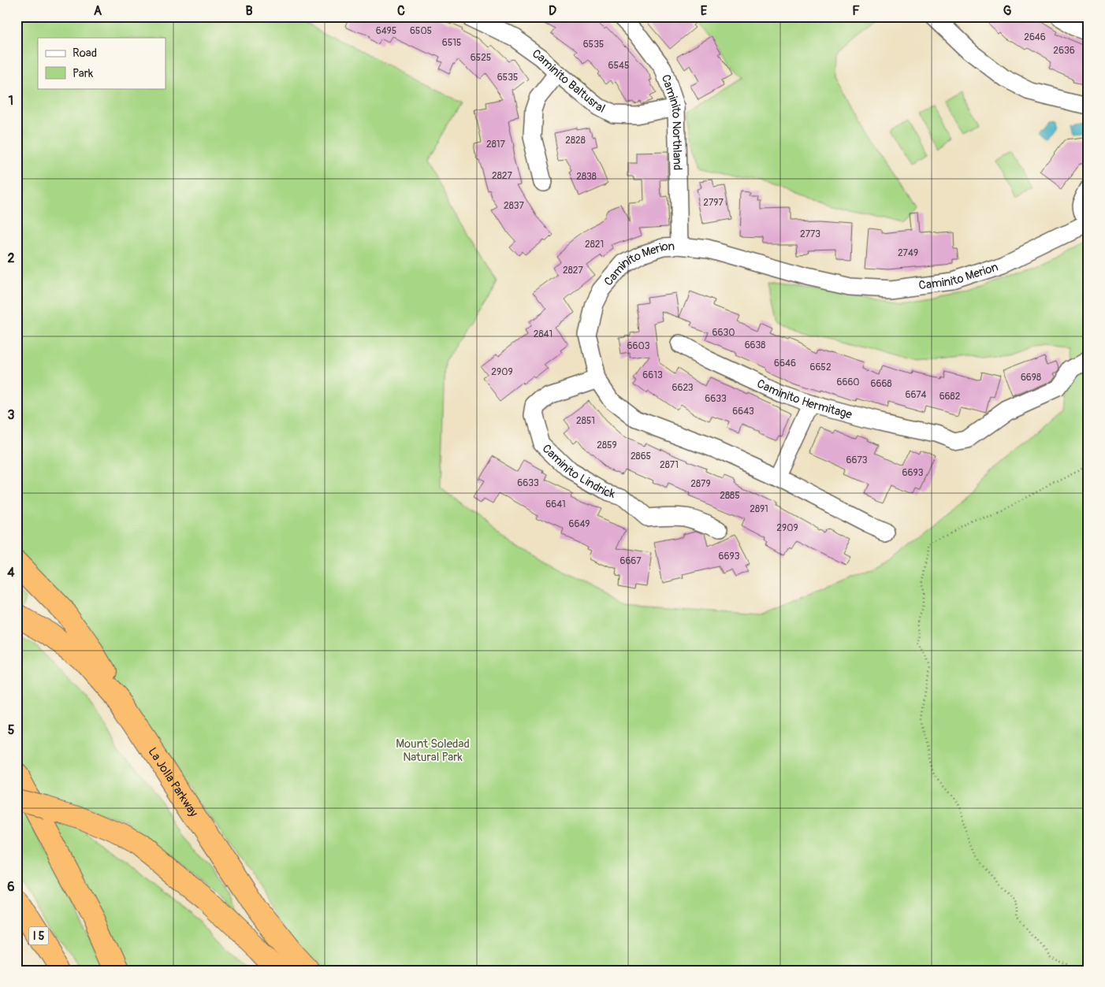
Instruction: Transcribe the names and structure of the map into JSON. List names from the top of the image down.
{
  "streets": {
    "highway": ["La Jolla Parkway", "I 5"],
    "street": [
      "Caminito Baltusral",
      "Caminito Northland",
      "Caminito Merion",
      "Caminito Hermitage",
      "Caminito Lindrick"
    ]
  },
  "crossings": [
    ["Caminito Baltusral", "Caminito Northland"],
    ["Caminito Northland", "Caminito Merion"],
    ["Caminito Merion", "Caminito Lindrick"]
  ],
  "parks": ["Mount Soledad Natural Park"],
  "house_numbers": [
    "6495",
    "6505",
    "2646",
    "6515",
    "6535",
    "2636",
    "6525",
    "6545",
    "6535",
    "2828",
    "2817",
    "2827",
    "2838",
    "2797",
    "2837",
    "2773",
    "2821",
    "2749",
    "2827",
    "6630",
    "2841",
    "6638",
    "6603",
    "6646",
    "6652",
    "2909",
    "6613",
    "6698",
    "6660",
    "6668",
    "6623",
    "6674",
    "6682",
    "6633",
    "6643",
    "2851",
    "2859",
    "2865",
    "6673",
    "2871",
    "6693",
    "6633",
    "2879",
    "2885",
    "6641",
    "2891",
    "6649",
    "2909",
    "6693",
    "6667"
  ],
  "legend": ["Road", "Park"],
  "grid": {
    "columns": [
      "A",
      "B",
      "C",
      "D",
      "E",
      "F",
      "G"
    ],
    "rows": [
      "1",
      "2",
      "3",
      "4",
      "5",
      "6"
    ]
  }
}
